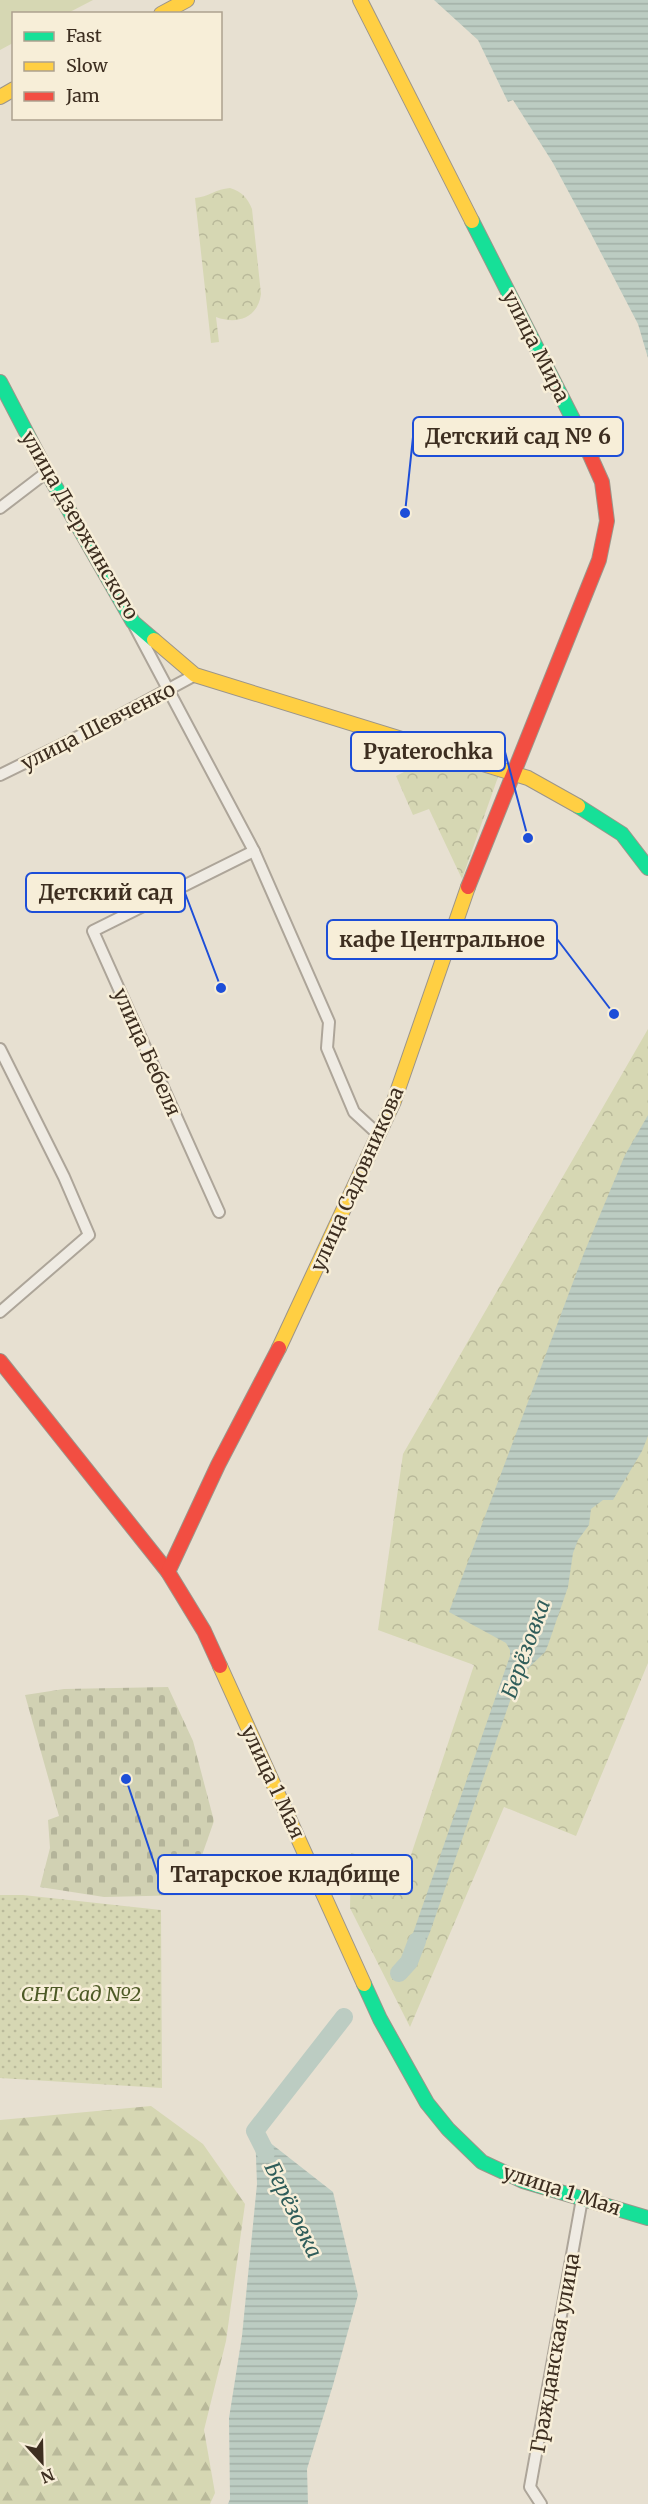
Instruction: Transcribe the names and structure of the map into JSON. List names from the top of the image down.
{
  "streets": {
    "main road": [
      "улица Мира",
      "улица Дзержинского",
      "улица Садовникова",
      "улица 1 Мая"
    ],
    "street": ["улица Шевченко", "улица Бебеля", "Гражданская улица"]
  },
  "crossings": [
    ["улица Мира", "улица Дзержинского"],
    ["улица Мира", "улица Садовникова"],
    ["улица Дзержинского", "улица Шевченко"],
    ["улица Дзержинского", "улица Садовникова"],
    ["улица Садовникова", "улица 1 Мая"],
    ["улица 1 Мая", "Гражданская улица"]
  ],
  "water": ["Берёзовка"],
  "parks": ["СНТ Сад №2"],
  "places": [
    "Детский сад № 6",
    "Pyaterochka",
    "Детский сад",
    "кафе Центральное",
    "Татарское кладбище"
  ],
  "legend": ["Fast", "Slow", "Jam"],
  "north": "bottom"
}
